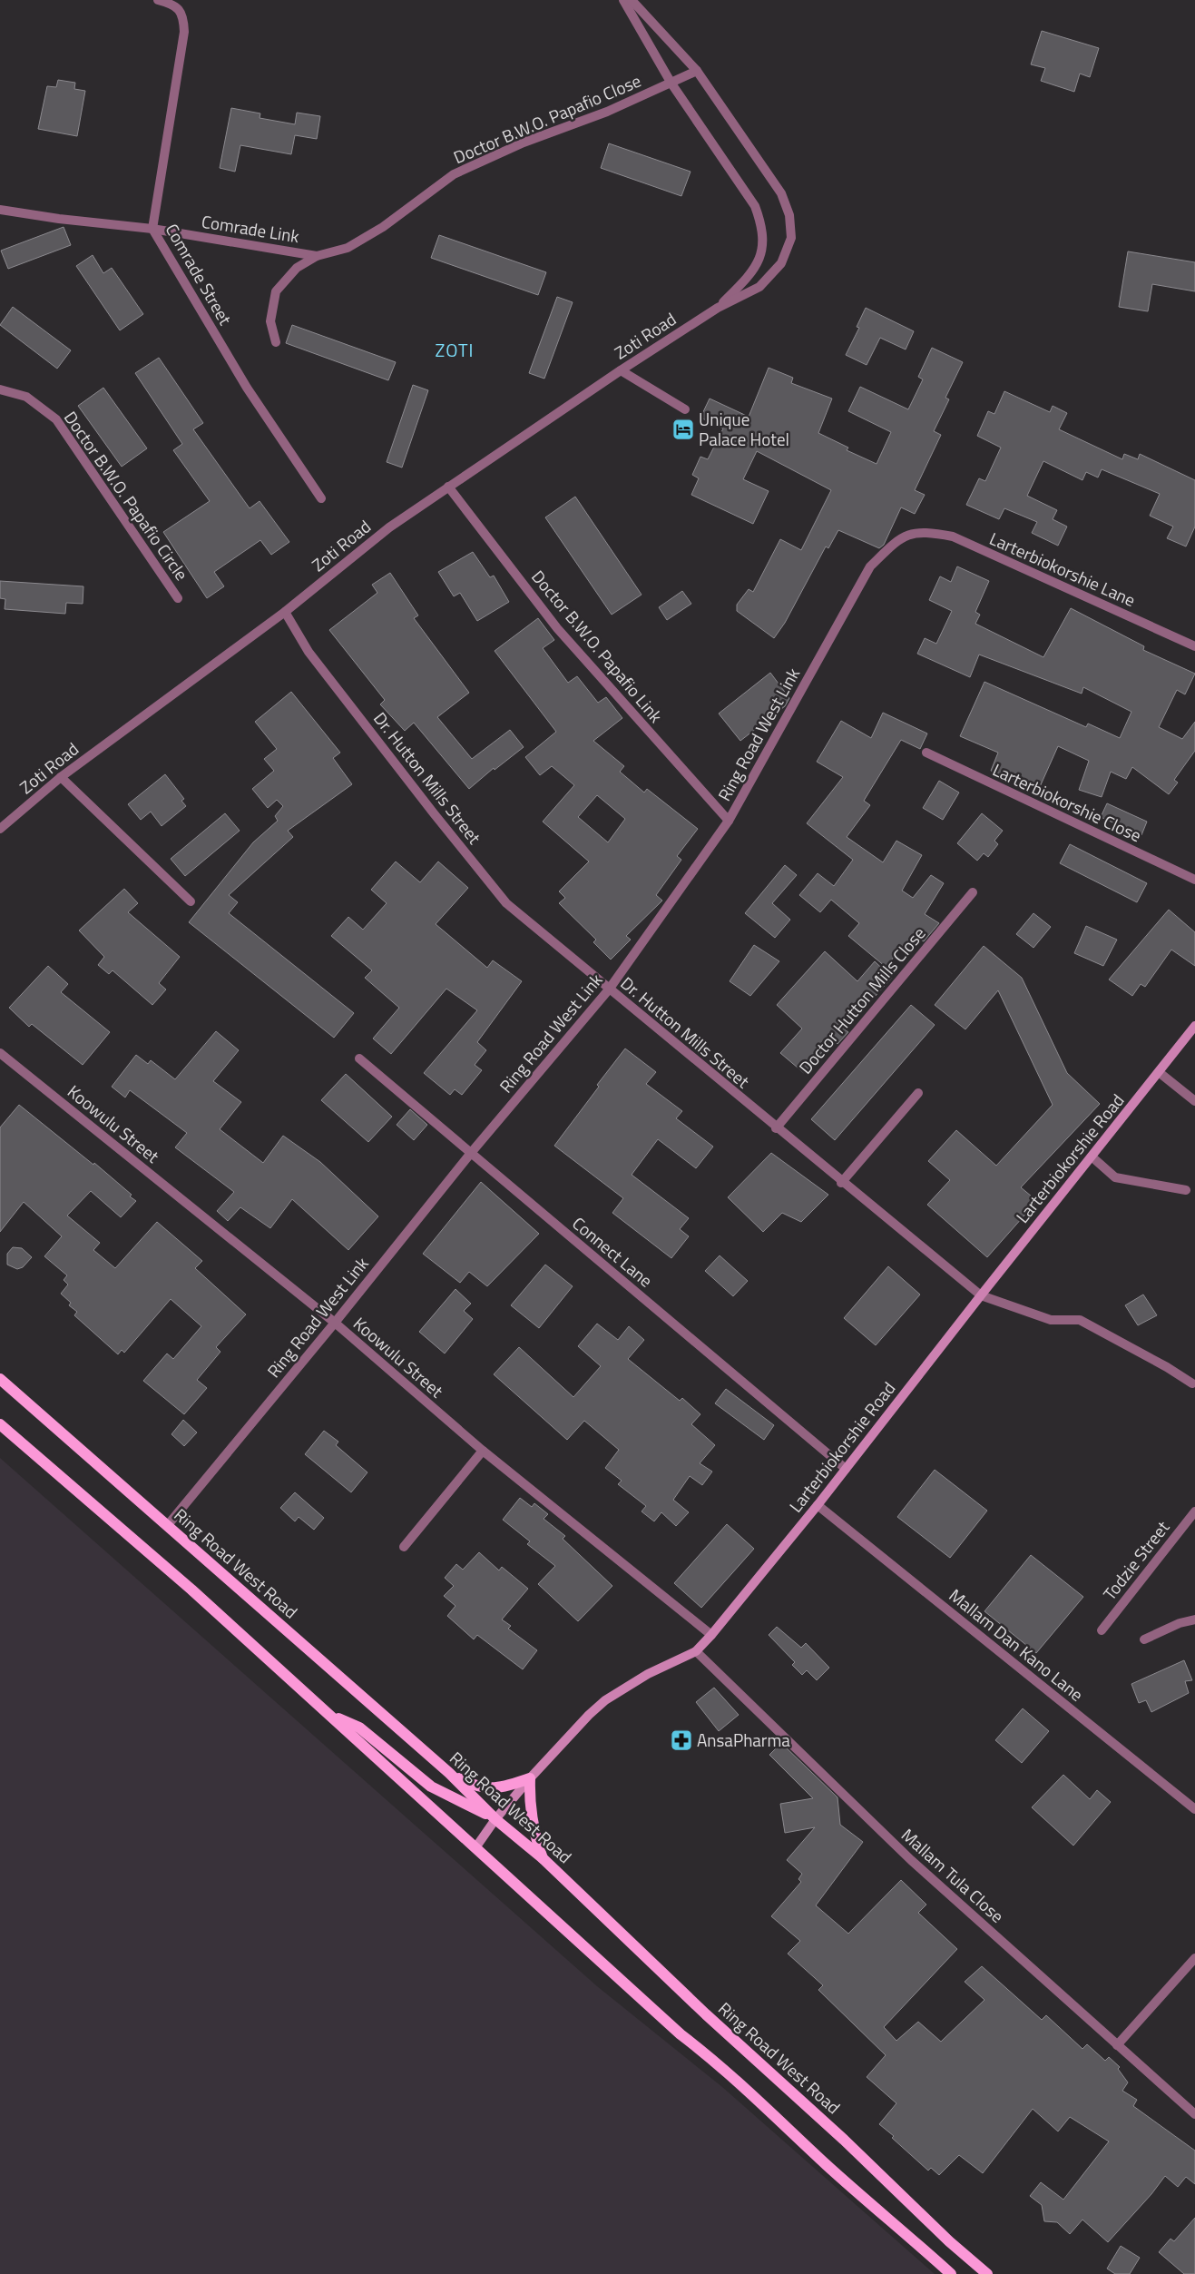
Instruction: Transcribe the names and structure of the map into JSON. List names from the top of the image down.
{
  "streets": {
    "main road": ["Ring Road West Road"],
    "street": [
      "Doctor B.W.O. Papafio Close",
      "Comrade Link",
      "Comrade Street",
      "Zoti Road",
      "Doctor B.W.O. Papafio Circle",
      "Larterbiokorshie Lane",
      "Doctor B.W.O. Papafio Link",
      "Ring Road West Link",
      "Dr. Hutton Mills Street",
      "Larterbiokorshie Close",
      "Doctor Hutton Mills Close",
      "Koowulu Street",
      "Larterbiokorshie Road",
      "Connect Lane",
      "Todzie Street",
      "Mallam Dan Kano Lane",
      "Mallam Tula Close"
    ]
  },
  "crossings": [
    ["Doctor B.W.O. Papafio Close", "Comrade Link"],
    ["Doctor B.W.O. Papafio Close", "Zoti Road"],
    ["Comrade Link", "Comrade Street"],
    ["Zoti Road", "Doctor B.W.O. Papafio Link"],
    ["Zoti Road", "Dr. Hutton Mills Street"],
    ["Larterbiokorshie Lane", "Ring Road West Link"],
    ["Doctor B.W.O. Papafio Link", "Ring Road West Link"],
    ["Ring Road West Link", "Dr. Hutton Mills Street"],
    ["Ring Road West Link", "Koowulu Street"],
    ["Ring Road West Link", "Connect Lane"],
    ["Ring Road West Link", "Ring Road West Road"],
    ["Dr. Hutton Mills Street", "Doctor Hutton Mills Close"],
    ["Dr. Hutton Mills Street", "Larterbiokorshie Road"],
    ["Koowulu Street", "Larterbiokorshie Road"],
    ["Larterbiokorshie Road", "Connect Lane"],
    ["Larterbiokorshie Road", "Ring Road West Road"],
    ["Larterbiokorshie Road", "Mallam Dan Kano Lane"],
    ["Larterbiokorshie Road", "Mallam Tula Close"]
  ],
  "districts": ["ZOTI"],
  "places": {
    "hotel": ["Unique Palace Hotel"],
    "pharmacy": ["AnsaPharma"]
  }
}
